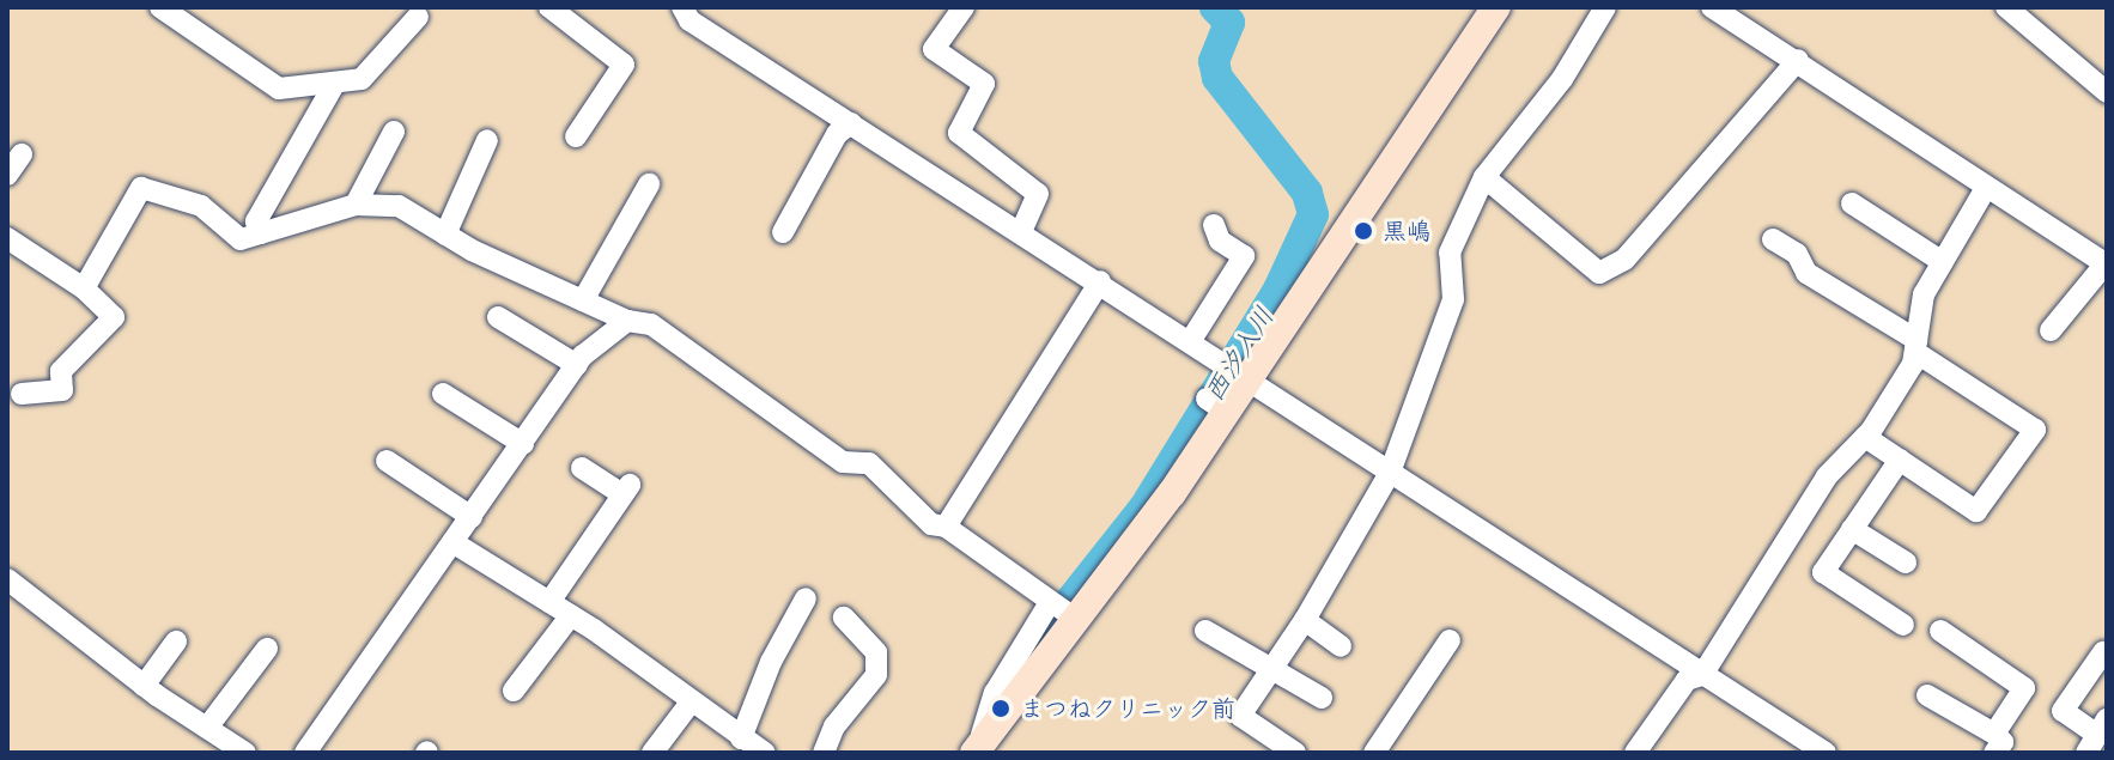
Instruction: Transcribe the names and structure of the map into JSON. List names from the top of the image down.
{
  "water": ["西汐入川"],
  "places": ["黒嶋", "まつねクリニック前"]
}
